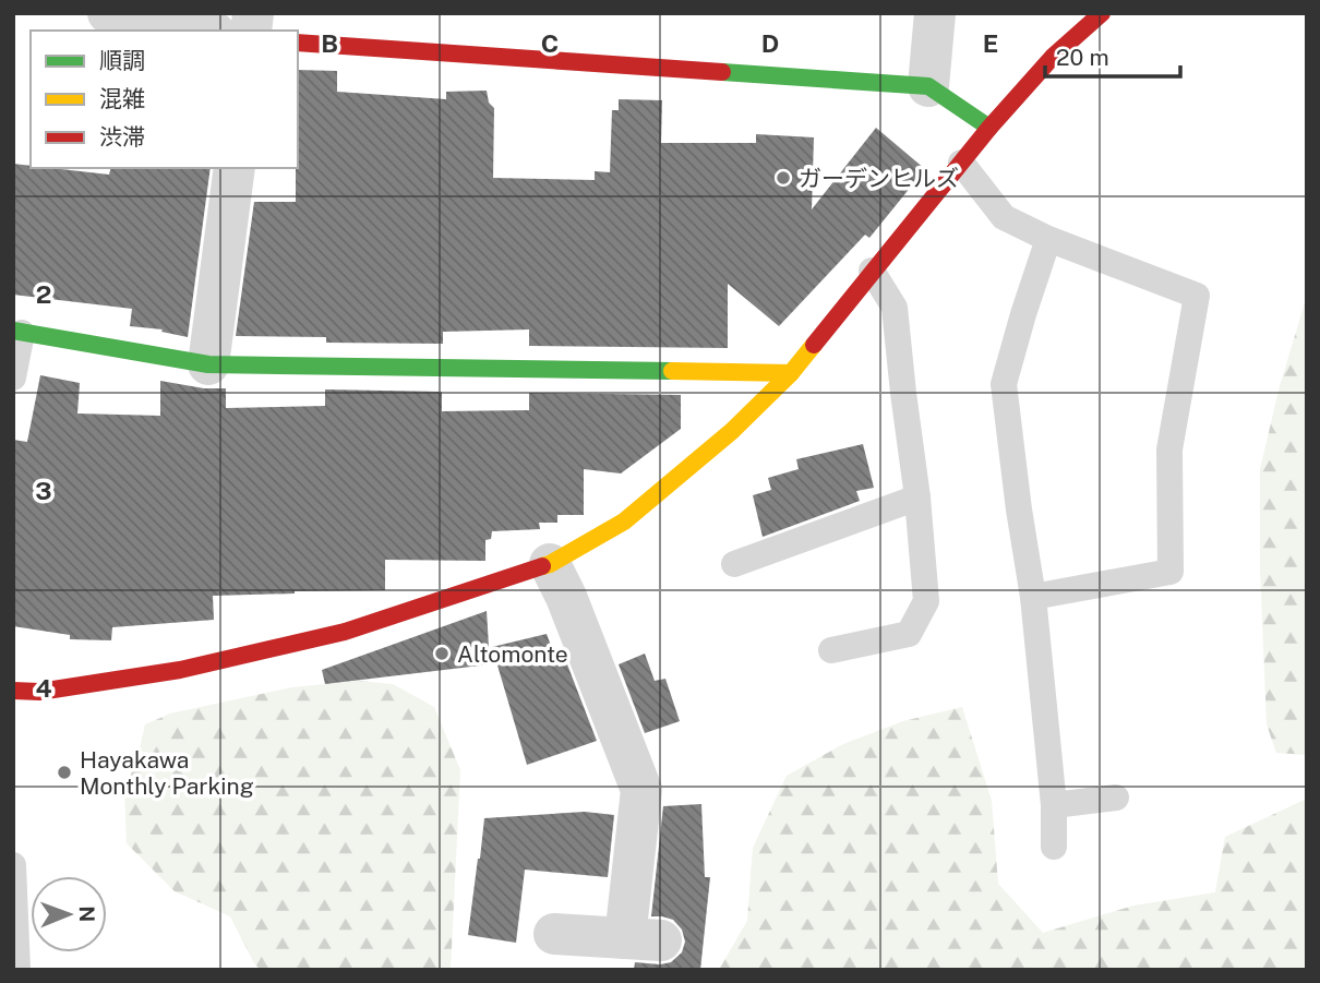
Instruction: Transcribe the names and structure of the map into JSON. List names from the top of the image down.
{
  "places": ["ガーデンヒルズ", "Altomonte", "Hayakawa Monthly Parking"],
  "legend": ["順調", "混雑", "渋滞"],
  "scale_bar": "20 m",
  "north": "right",
  "grid": {
    "columns": [
      "B",
      "C",
      "D",
      "E"
    ],
    "rows": ["2", "3", "4"]
  }
}
